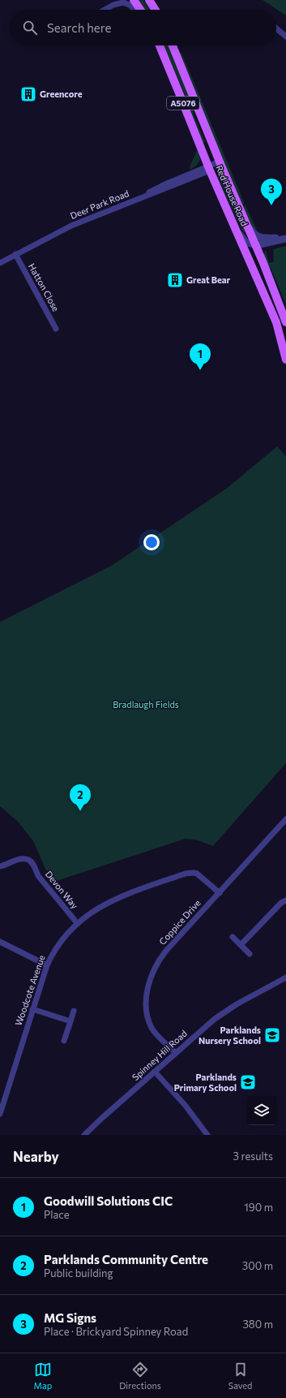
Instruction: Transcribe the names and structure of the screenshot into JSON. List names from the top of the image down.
{
  "streets": {
    "main road": ["A5076", "Red House Road"],
    "street": [
      "Deer Park Road",
      "Hatton Close",
      "Devon Way",
      "Coppice Drive",
      "Woodcote Avenue",
      "Spinney Hill Road"
    ]
  },
  "crossings": [
    ["Red House Road", "Deer Park Road"],
    ["Deer Park Road", "Hatton Close"],
    ["Devon Way", "Woodcote Avenue"],
    ["Coppice Drive", "Woodcote Avenue"],
    ["Coppice Drive", "Spinney Hill Road"]
  ],
  "parks": ["Bradlaugh Fields"],
  "places": {
    "building": ["Greencore", "Great Bear"],
    "school or university": ["Parklands Nursery School", "Parklands Primary School"]
  },
  "page": {
    "search": "Search here",
    "pins": ["3", "1", "2"],
    "heading": ["Nearby", "3 results"],
    "list": [
      {
        "mark": "1",
        "name": "Goodwill Solutions CIC",
        "note": "Place",
        "value": "190 m"
      },
      {
        "mark": "2",
        "name": "Parklands Community Centre",
        "note": "Public building",
        "value": "300 m"
      },
      {
        "mark": "3",
        "name": "MG Signs",
        "note": "Place · Brickyard Spinney Road",
        "value": "380 m"
      }
    ],
    "nav": ["Map", "Directions", "Saved"]
  }
}
